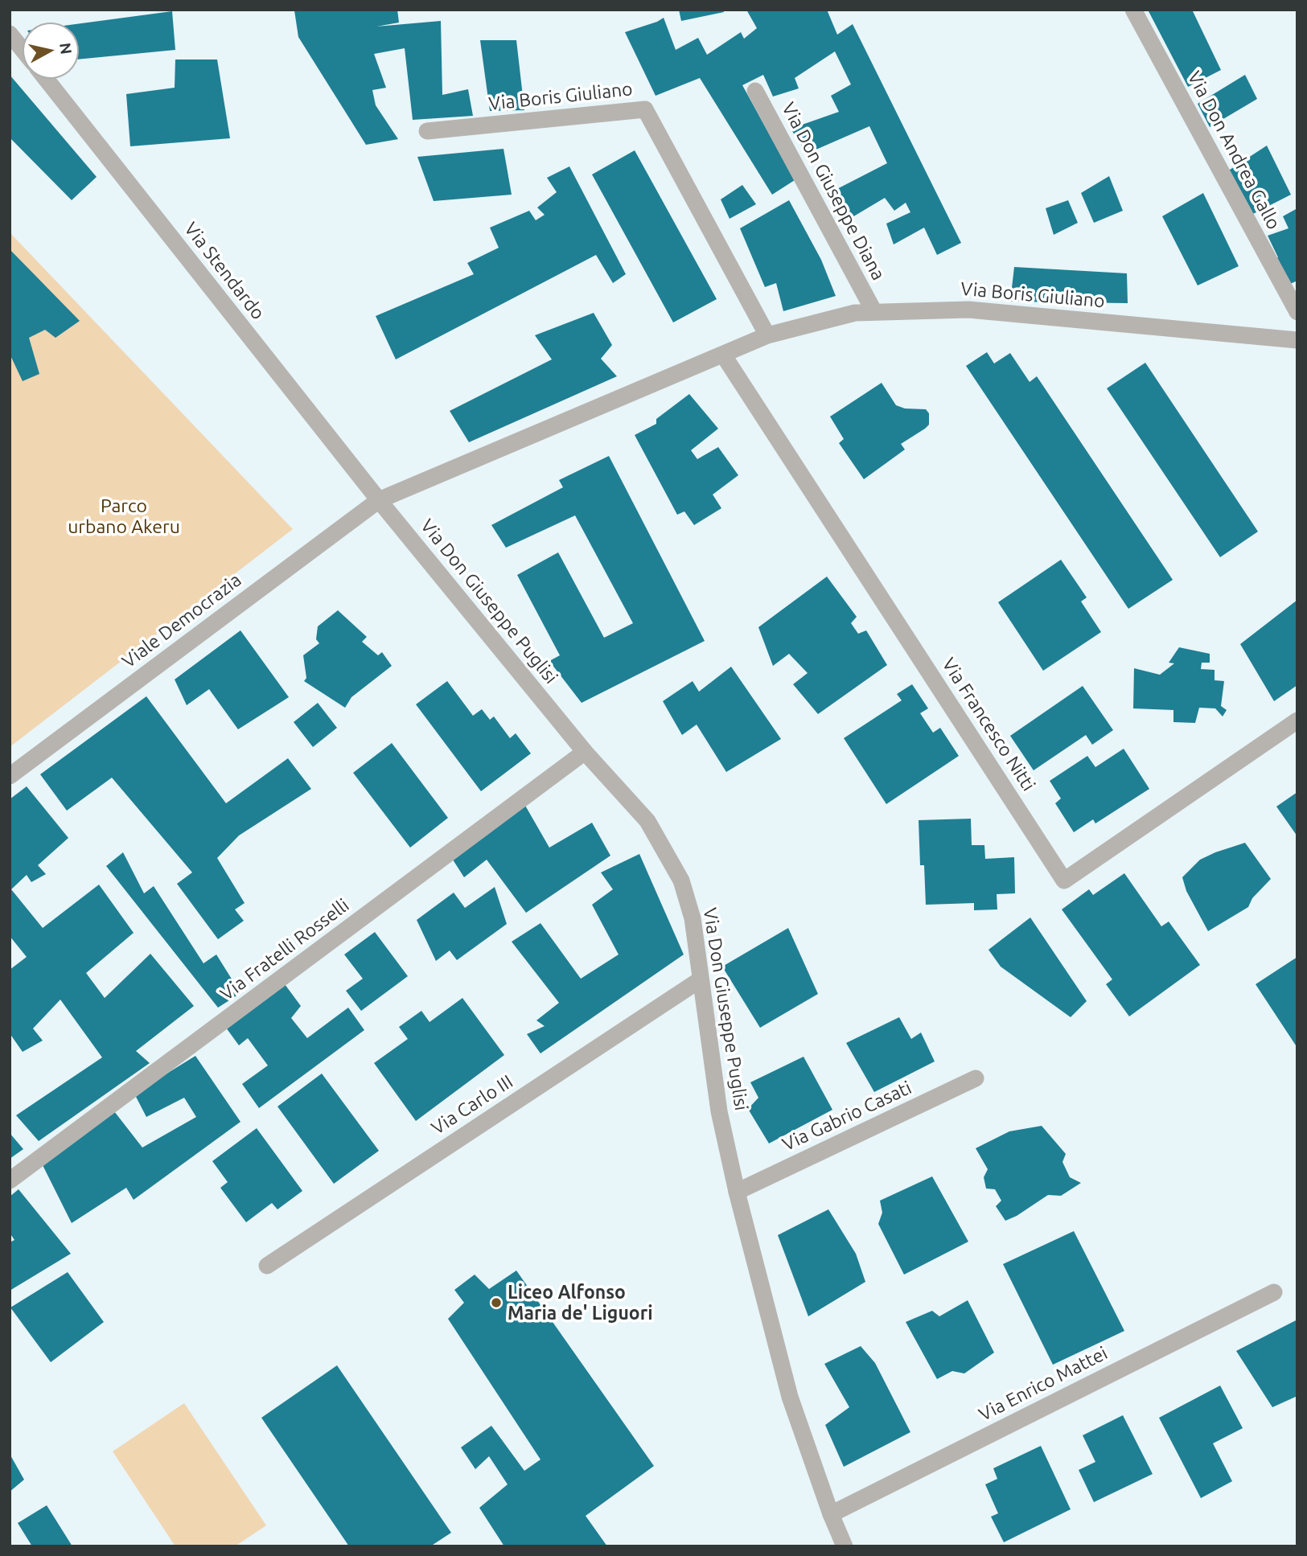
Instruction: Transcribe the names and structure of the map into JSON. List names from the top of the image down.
{
  "streets": {
    "street": [
      "Via Boris Giuliano",
      "Via Don Andrea Gallo",
      "Via Don Giuseppe Diana",
      "Via Stendardo",
      "Via Don Giuseppe Puglisi",
      "Viale Democrazia",
      "Via Francesco Nitti",
      "Via Fratelli Rosselli",
      "Via Carlo III",
      "Via Gabrio Casati",
      "Via Enrico Mattei"
    ]
  },
  "crossings": [
    ["Via Boris Giuliano", "Via Don Giuseppe Diana"],
    ["Via Boris Giuliano", "Via Stendardo"],
    ["Via Boris Giuliano", "Via Don Giuseppe Puglisi"],
    ["Via Boris Giuliano", "Viale Democrazia"],
    ["Via Boris Giuliano", "Via Francesco Nitti"],
    ["Via Stendardo", "Via Don Giuseppe Puglisi"],
    ["Via Stendardo", "Viale Democrazia"],
    ["Via Don Giuseppe Puglisi", "Viale Democrazia"],
    ["Via Don Giuseppe Puglisi", "Via Fratelli Rosselli"],
    ["Via Don Giuseppe Puglisi", "Via Carlo III"],
    ["Via Don Giuseppe Puglisi", "Via Gabrio Casati"],
    ["Via Don Giuseppe Puglisi", "Via Enrico Mattei"]
  ],
  "parks": ["Parco urbano Akeru"],
  "places": ["Liceo Alfonso Maria de' Liguori"],
  "north": "right"
}
